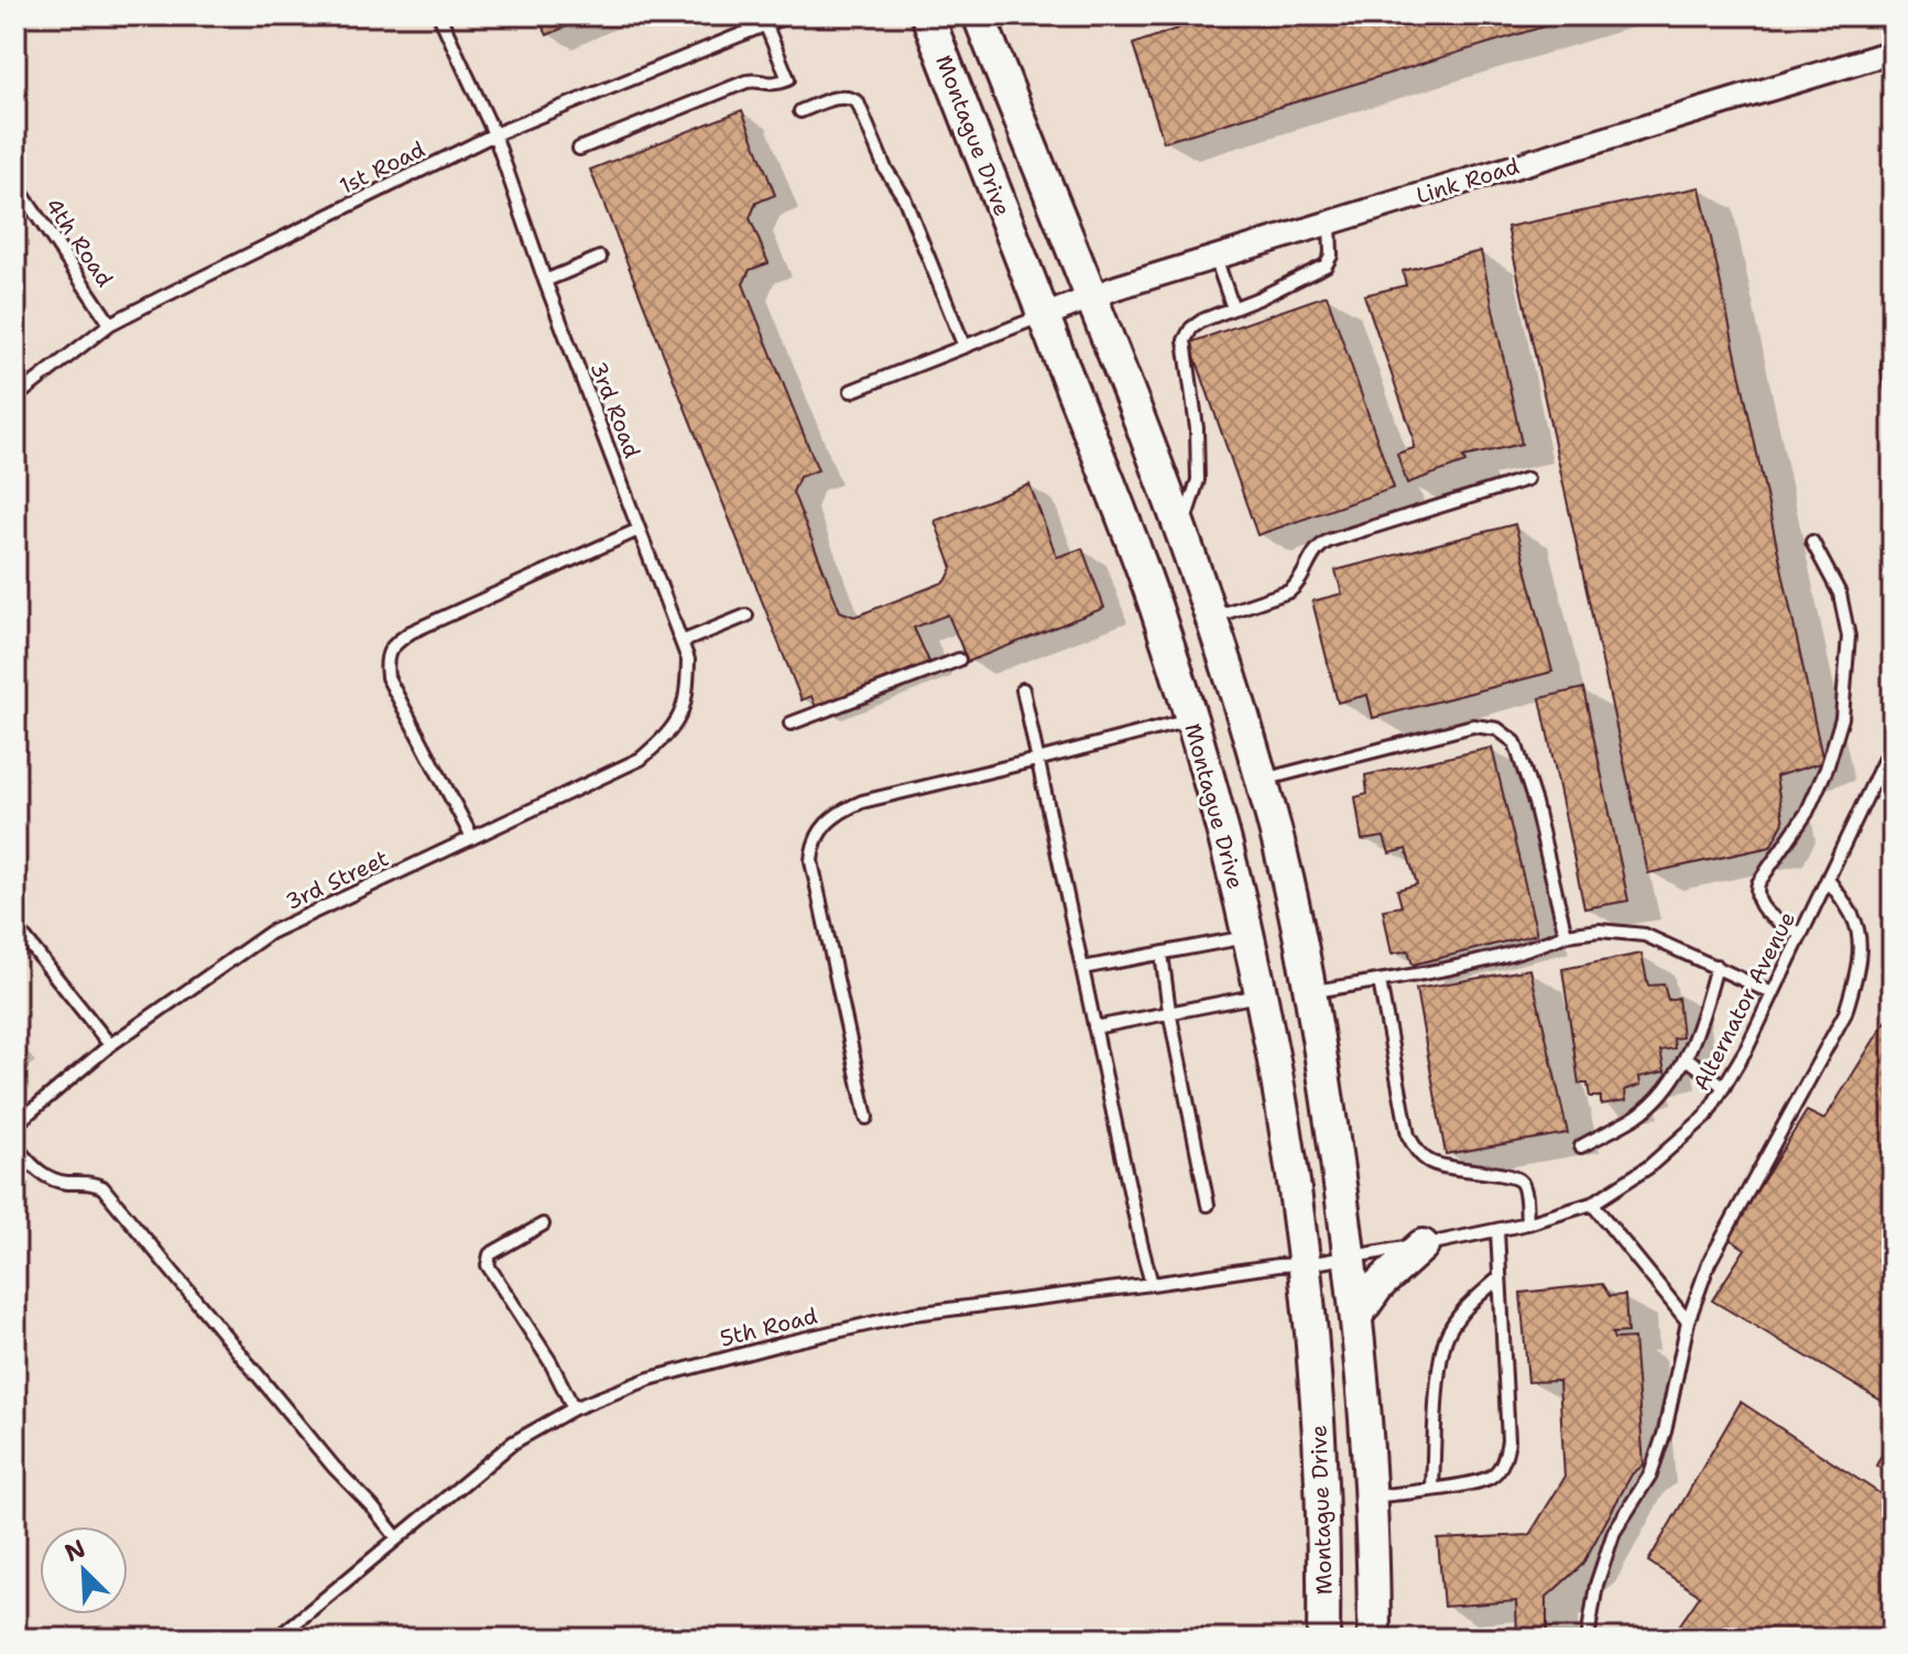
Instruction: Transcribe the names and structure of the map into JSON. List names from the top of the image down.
{
  "streets": {
    "main road": ["Montague Drive"],
    "street": ["Link Road"],
    "lane": [
      "1st Road",
      "4th Road",
      "3rd Road",
      "3rd Street",
      "Alternator Avenue",
      "5th Road"
    ]
  },
  "crossings": [
    ["Montague Drive", "Link Road"],
    ["Montague Drive", "5th Road"],
    ["1st Road", "4th Road"],
    ["1st Road", "3rd Road"],
    ["3rd Road", "3rd Street"],
    ["Alternator Avenue", "5th Road"]
  ],
  "north": "top left"
}
